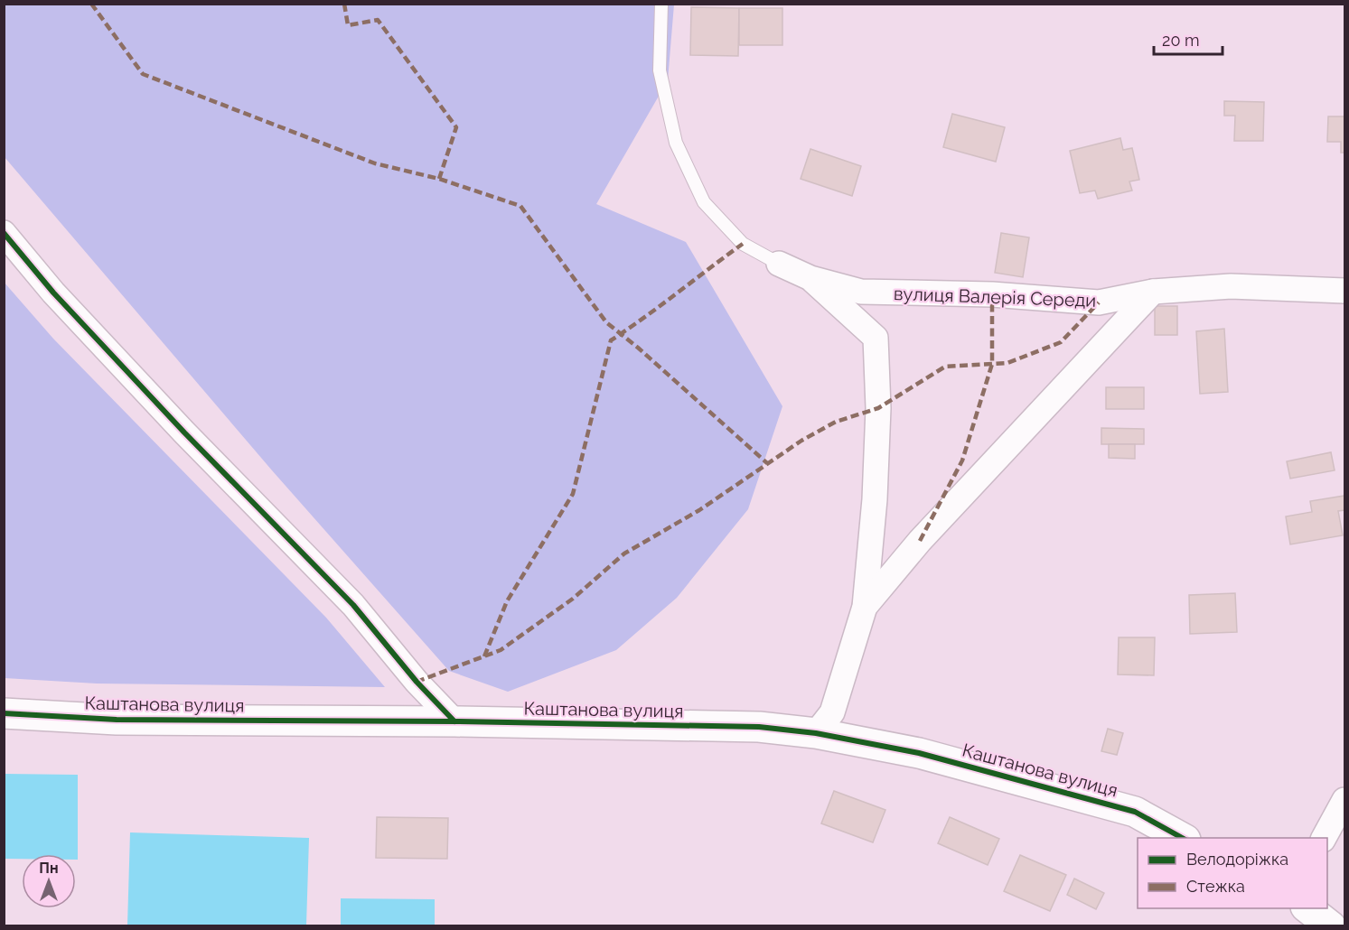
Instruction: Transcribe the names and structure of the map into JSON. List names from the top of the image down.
{
  "streets": {
    "street": ["вулиця Валерія Середи", "Каштанова вулиця"]
  },
  "legend": ["Велодоріжка", "Стежка"],
  "scale_bar": "20 m",
  "north": "top"
}
